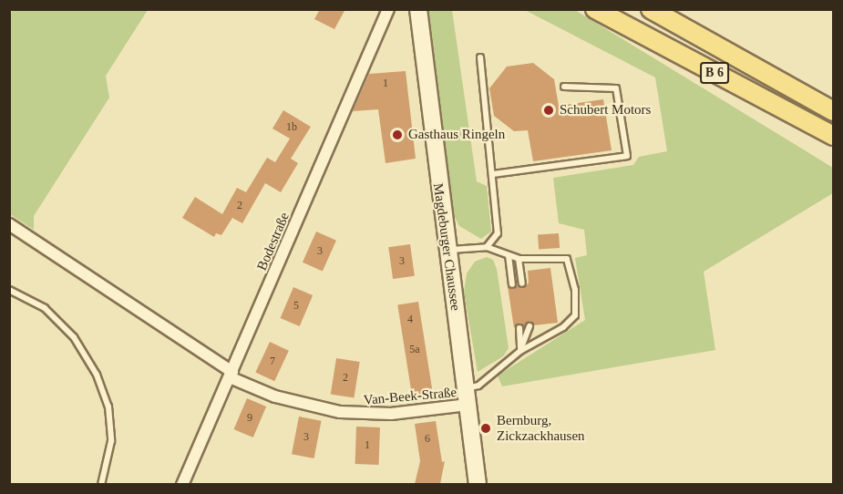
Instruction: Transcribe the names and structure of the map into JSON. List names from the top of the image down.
{
  "streets": {
    "main road": ["B 6", "Magdeburger Chaussee"],
    "street": ["Bodestraße", "Van-Beek-Straße"]
  },
  "crossings": [
    ["Bodestraße", "Van-Beek-Straße"],
    ["Magdeburger Chaussee", "Van-Beek-Straße"]
  ],
  "places": ["Schubert Motors", "Gasthaus Ringeln", "Bernburg, Zickzackhausen"],
  "house_numbers": [
    "1",
    "1b",
    "2",
    "3",
    "3",
    "5",
    "4",
    "5a",
    "7",
    "2",
    "9",
    "3",
    "6",
    "1"
  ]
}
